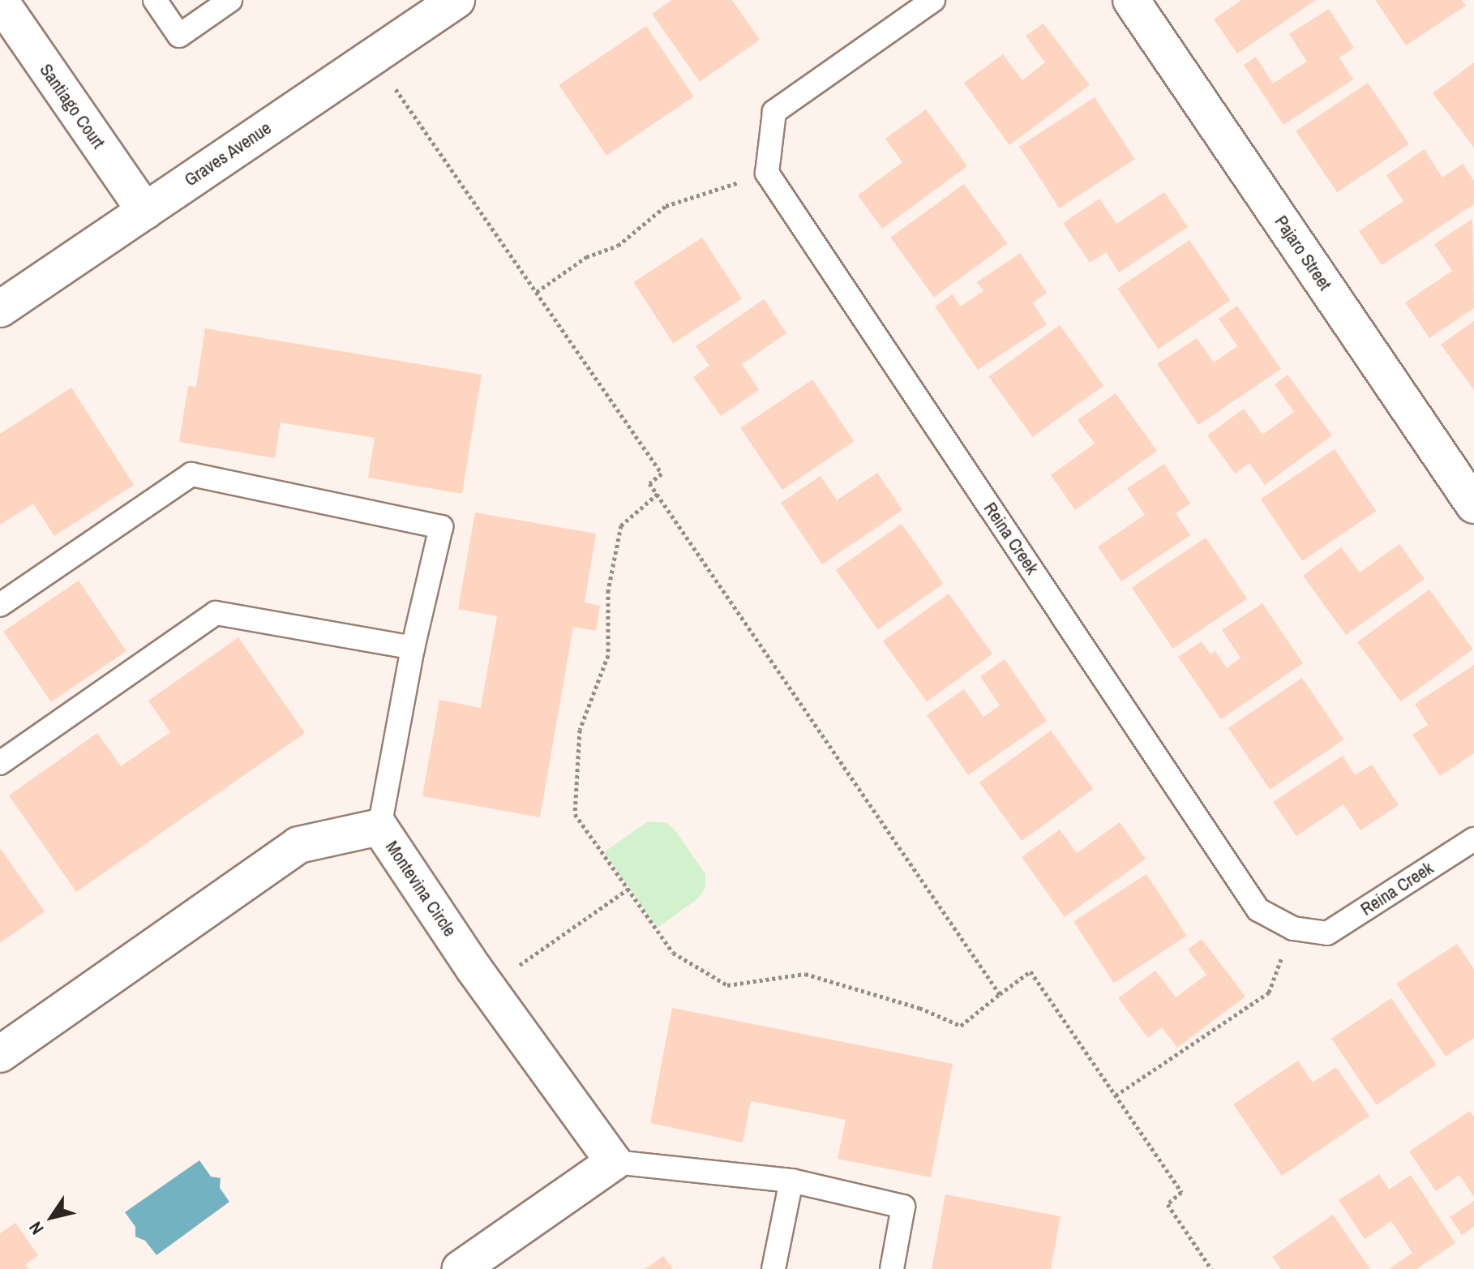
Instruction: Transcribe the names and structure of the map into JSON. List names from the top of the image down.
{
  "streets": {
    "street": [
      "Santiago Court",
      "Graves Avenue",
      "Pajaro Street",
      "Montevina Circle"
    ],
    "lane": ["Reina Creek"]
  },
  "crossings": [
    ["Santiago Court", "Graves Avenue"]
  ],
  "north": "bottom left"
}
